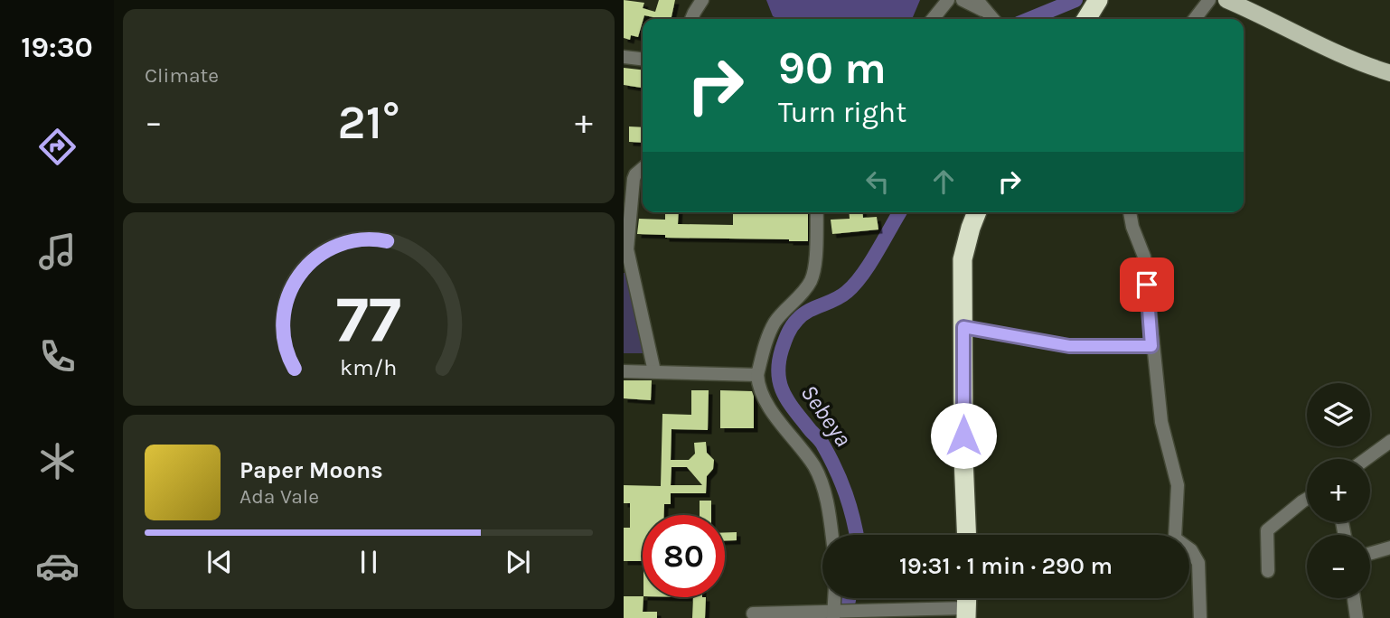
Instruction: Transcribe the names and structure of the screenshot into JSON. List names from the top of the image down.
{
  "water": ["Sebeya"],
  "page": {
    "tabs": "19:30",
    "tile": "Climate",
    "turn": ["90 m", "Turn right"],
    "heat": ["−", "21°", "+"],
    "map_buttons": ["+", "−"],
    "song": ["Paper Moons", "Ada Vale"],
    "limit": "80",
    "trip": "19:31 · 1 min · 290 m",
    "gauge": ["77", "km/h"]
  }
}
